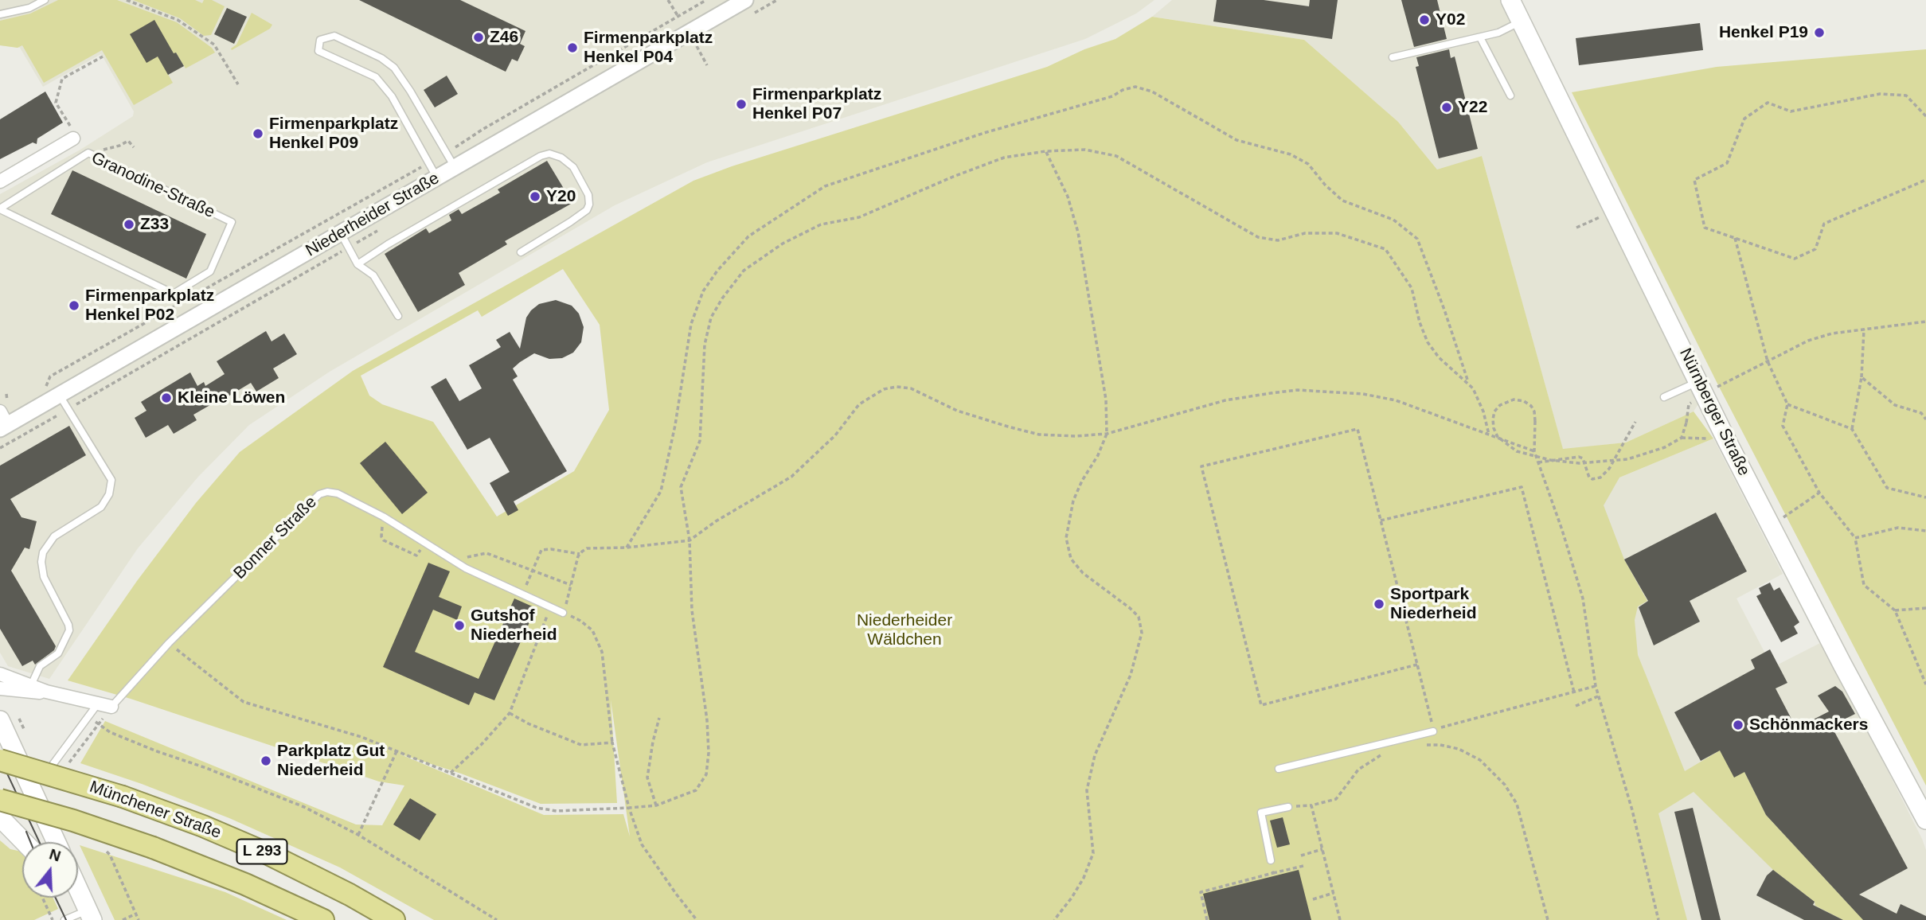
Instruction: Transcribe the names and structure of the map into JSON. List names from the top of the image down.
{
  "streets": {
    "highway": ["Münchener Straße", "L 293"],
    "main road": ["Nürnberger Straße"],
    "street": ["Niederheider Straße"],
    "lane": ["Granodine-Straße", "Bonner Straße"]
  },
  "parks": ["Niederheider Wäldchen"],
  "places": [
    "Y02",
    "Henkel P19",
    "Z46",
    "Firmenparkplatz Henkel P04",
    "Firmenparkplatz Henkel P07",
    "Y22",
    "Firmenparkplatz Henkel P09",
    "Y20",
    "Z33",
    "Firmenparkplatz Henkel P02",
    "Kleine Löwen",
    "Sportpark Niederheid",
    "Gutshof Niederheid",
    "Schönmackers",
    "Parkplatz Gut Niederheid"
  ],
  "north": "top"
}
